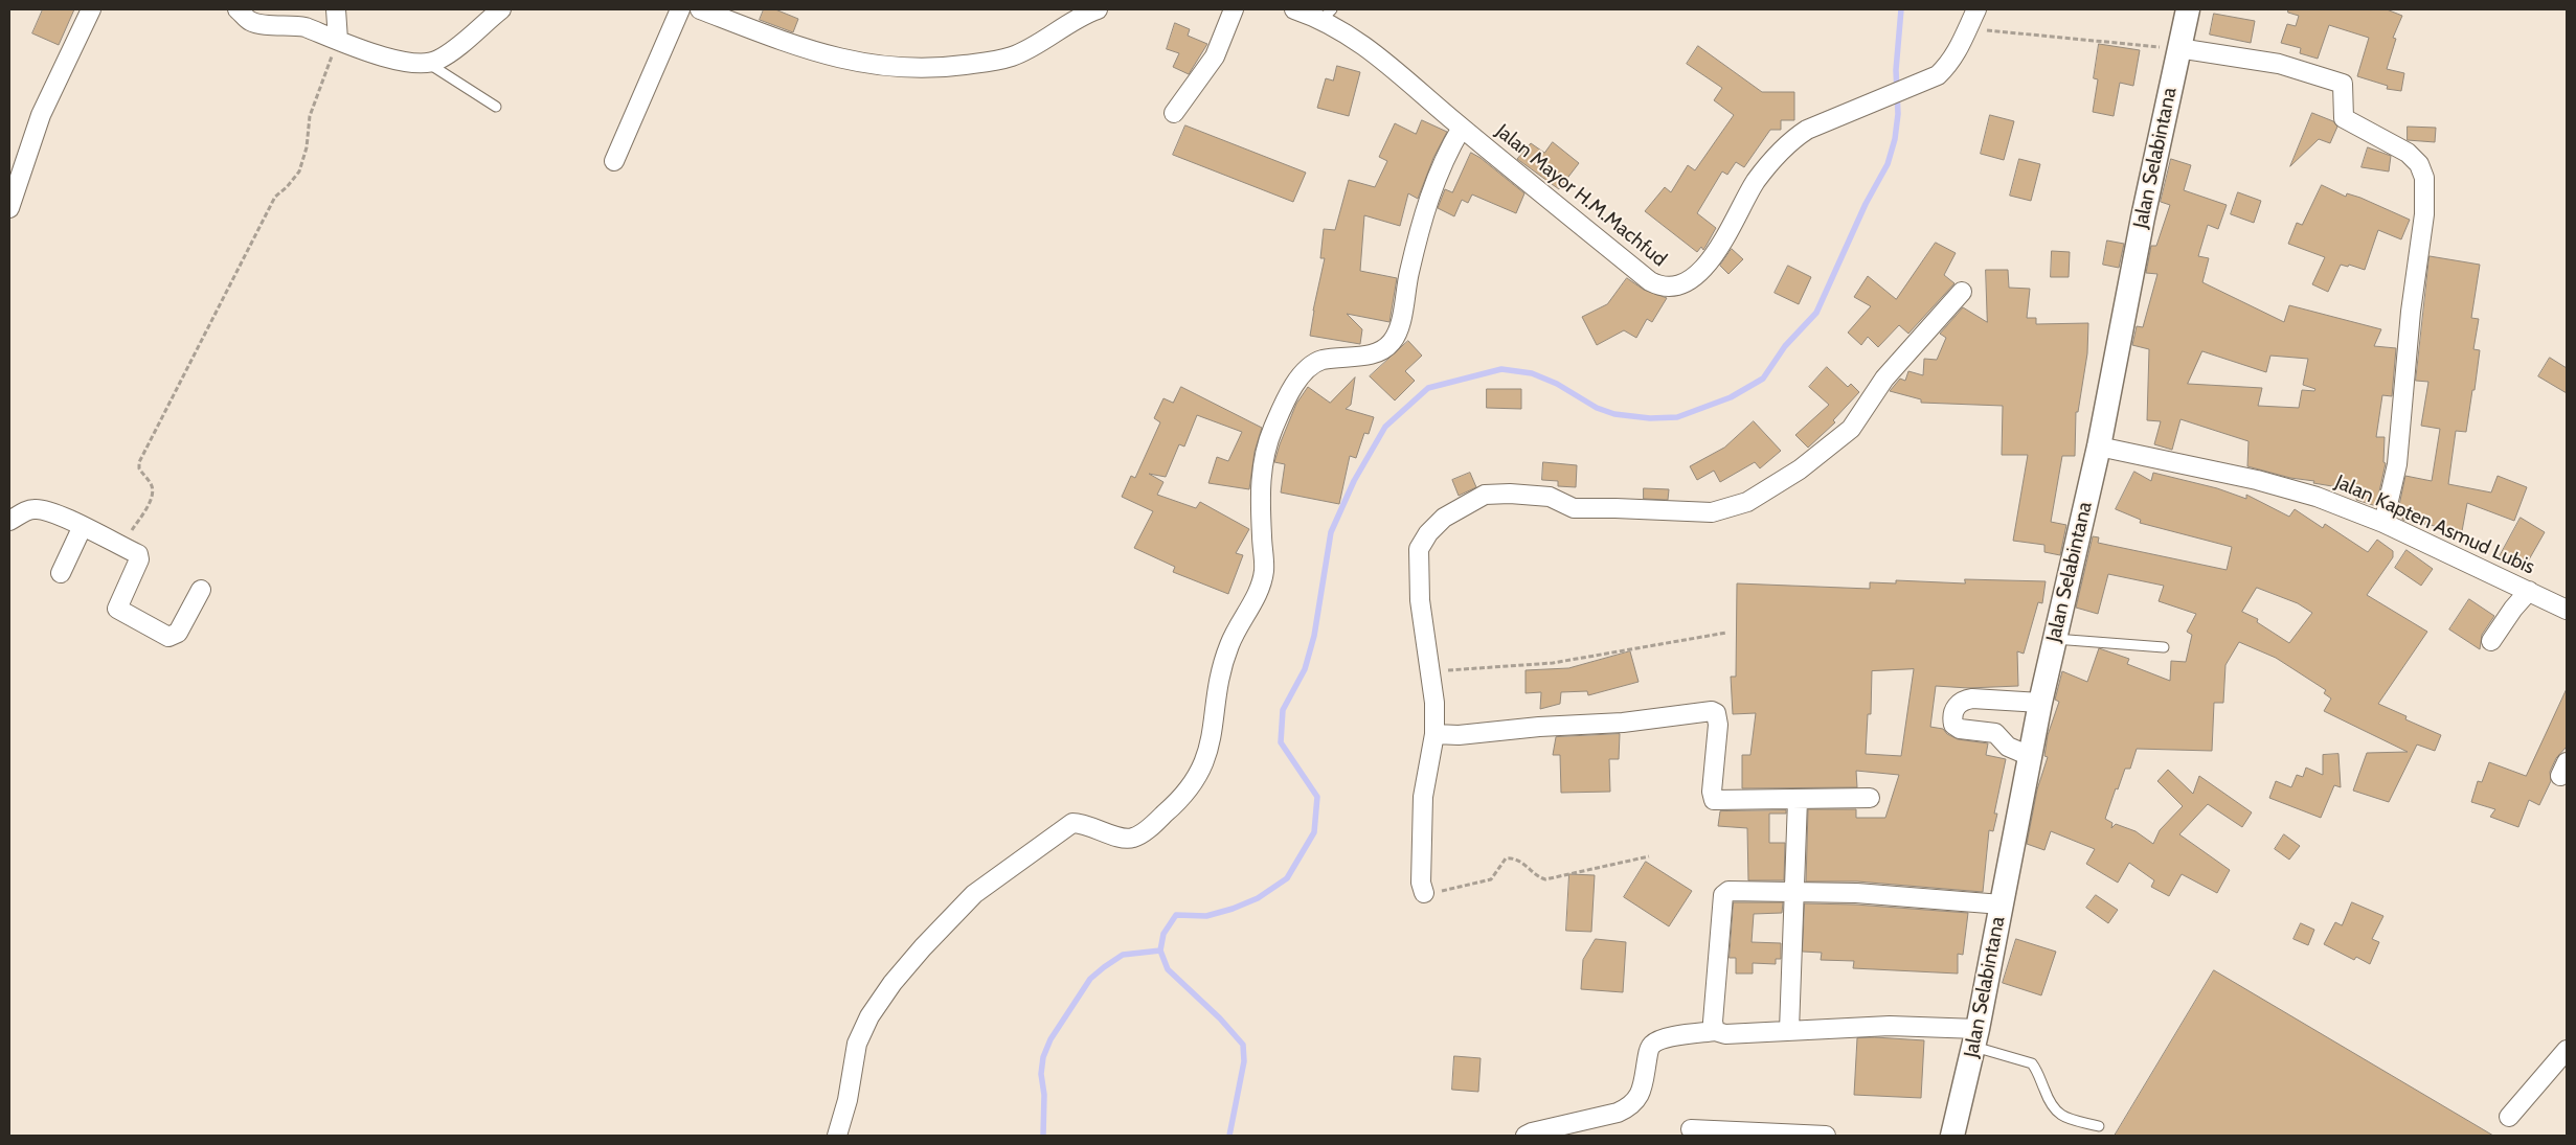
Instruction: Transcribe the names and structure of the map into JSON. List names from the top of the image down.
{
  "streets": {
    "street": ["Jalan Selabintana", "Jalan Mayor H.M.Machfud", "Jalan Kapten Asmud Lubis"]
  },
  "crossings": [
    ["Jalan Selabintana", "Jalan Kapten Asmud Lubis"]
  ]
}
